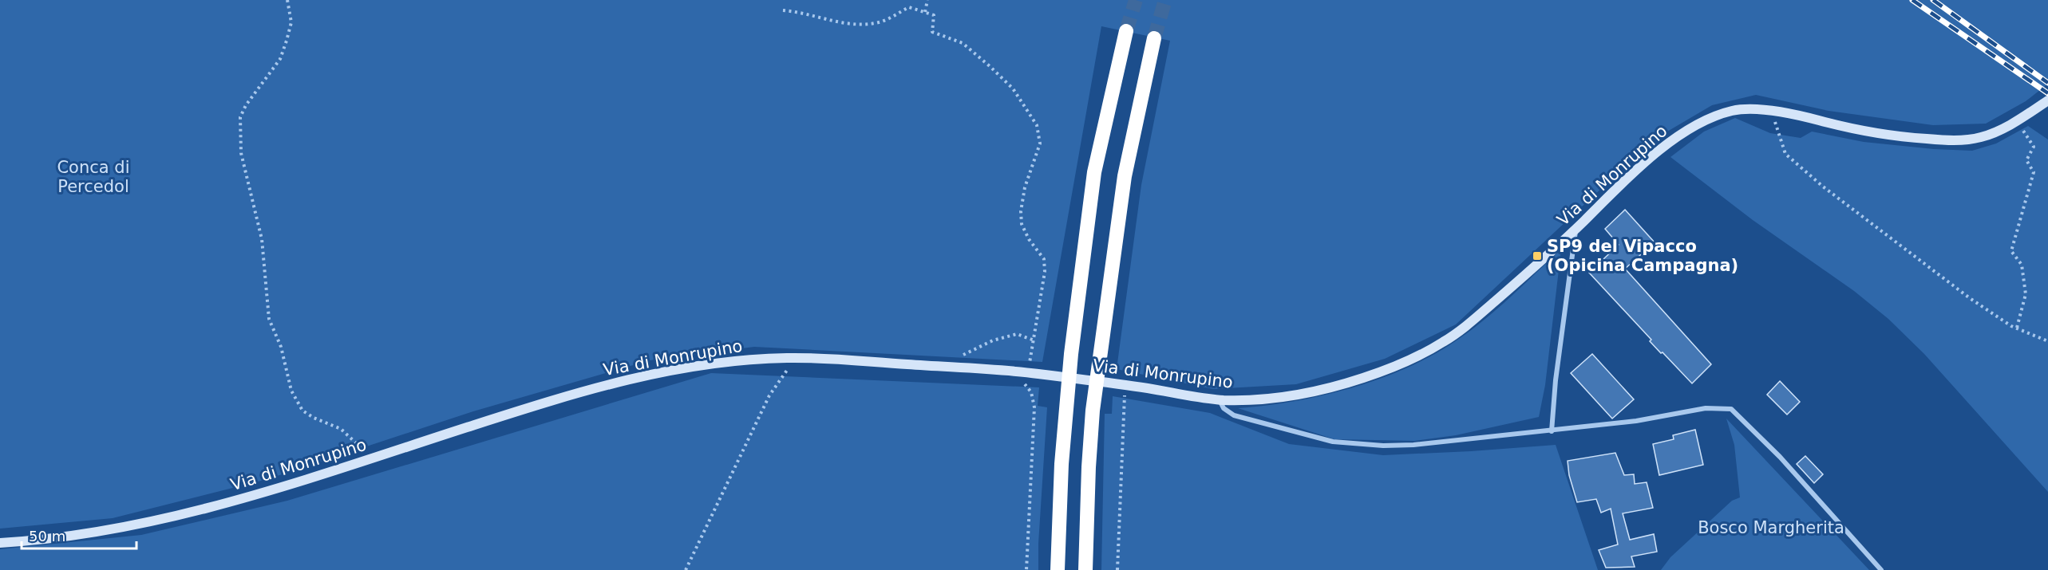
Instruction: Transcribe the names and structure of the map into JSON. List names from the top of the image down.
{
  "streets": {
    "main road": ["Via di Monrupino"]
  },
  "parks": ["Conca di Percedol", "Bosco Margherita"],
  "places": {
    "transit": ["SP9 del Vipacco (Opicina Campagna)"]
  },
  "scale_bar": "50 m"
}
